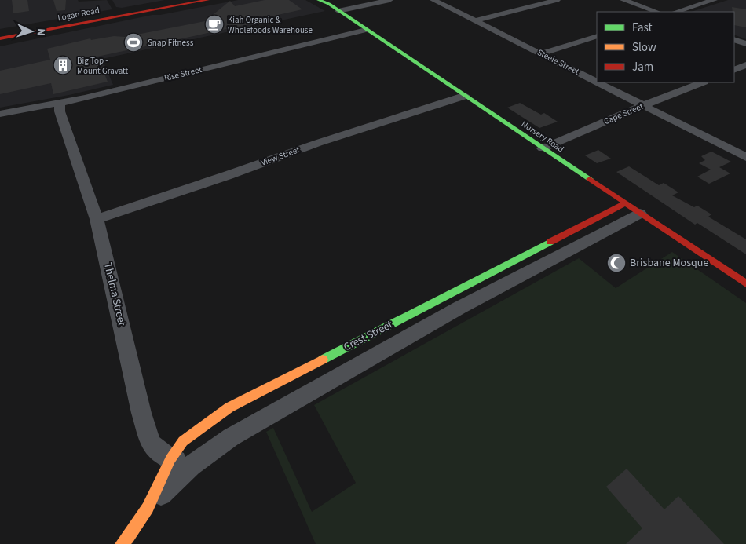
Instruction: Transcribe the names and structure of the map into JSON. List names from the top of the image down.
{
  "streets": {
    "main road": ["Logan Road", "Nursery Road", "Crest Street"],
    "street": [
      "Steele Street",
      "Rise Street",
      "Cape Street",
      "View Street",
      "Thelma Street"
    ]
  },
  "crossings": [
    ["Steele Street", "Cape Street"],
    ["Rise Street", "Nursery Road"],
    ["Rise Street", "Thelma Street"],
    ["Cape Street", "Nursery Road"],
    ["Nursery Road", "View Street"],
    ["Nursery Road", "Crest Street"],
    ["View Street", "Thelma Street"],
    ["Thelma Street", "Crest Street"]
  ],
  "places": {
    "cafe": ["Kiah Organic & Wholefoods Warehouse"],
    "sports": ["Snap Fitness"],
    "building": ["Big Top - Mount Gravatt"],
    "mosque": ["Brisbane Mosque"]
  },
  "legend": ["Fast", "Slow", "Jam"],
  "north": "right"
}
